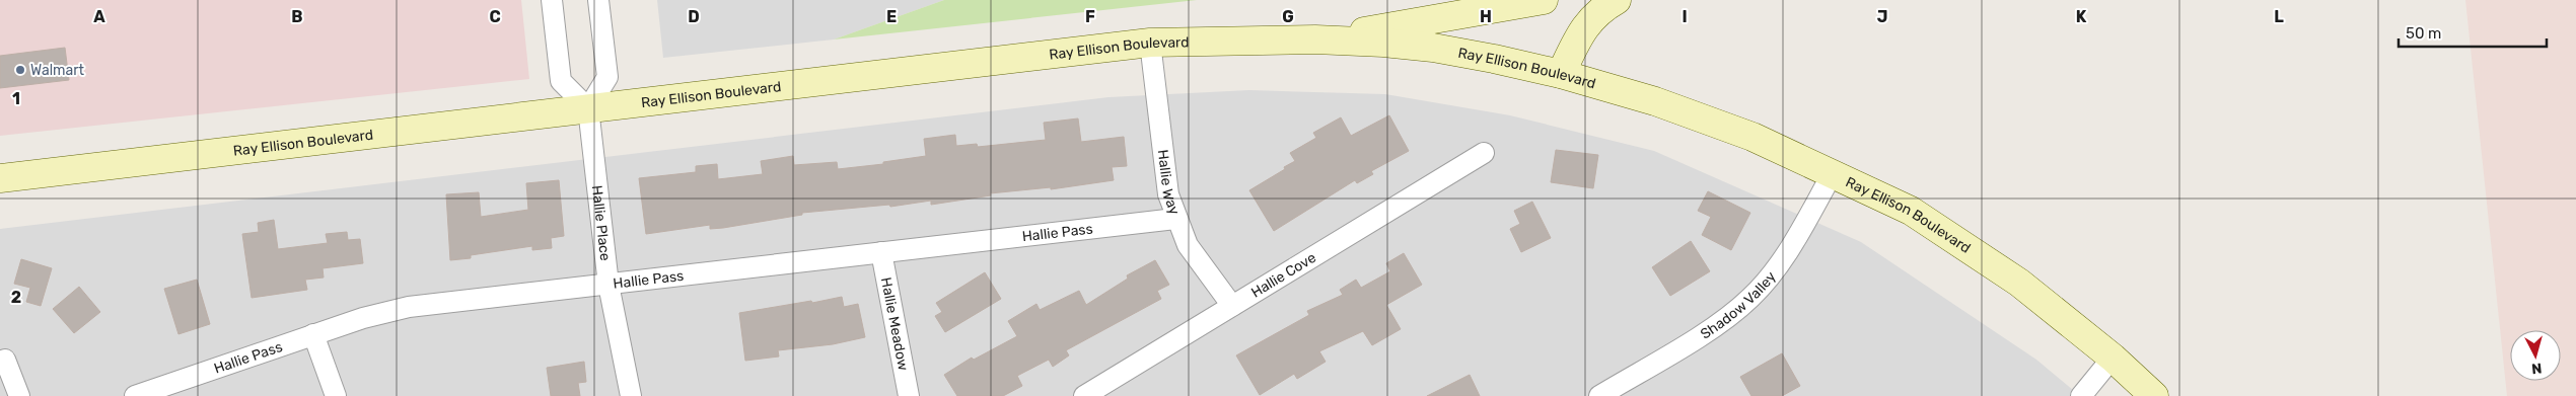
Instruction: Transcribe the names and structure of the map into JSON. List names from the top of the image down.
{
  "streets": {
    "street": [
      "Ray Ellison Boulevard",
      "Hallie Way",
      "Hallie Place",
      "Hallie Pass",
      "Hallie Cove",
      "Shadow Valley",
      "Hallie Meadow"
    ]
  },
  "crossings": [
    ["Ray Ellison Boulevard", "Hallie Way"],
    ["Ray Ellison Boulevard", "Hallie Place"],
    ["Ray Ellison Boulevard", "Shadow Valley"],
    ["Hallie Way", "Hallie Pass"],
    ["Hallie Way", "Hallie Cove"],
    ["Hallie Place", "Hallie Pass"],
    ["Hallie Pass", "Hallie Meadow"]
  ],
  "places": ["Walmart"],
  "scale_bar": "50 m",
  "north": "bottom",
  "grid": {
    "columns": [
      "A",
      "B",
      "C",
      "D",
      "E",
      "F",
      "G",
      "H",
      "I",
      "J",
      "K",
      "L"
    ],
    "rows": ["1", "2"]
  }
}
